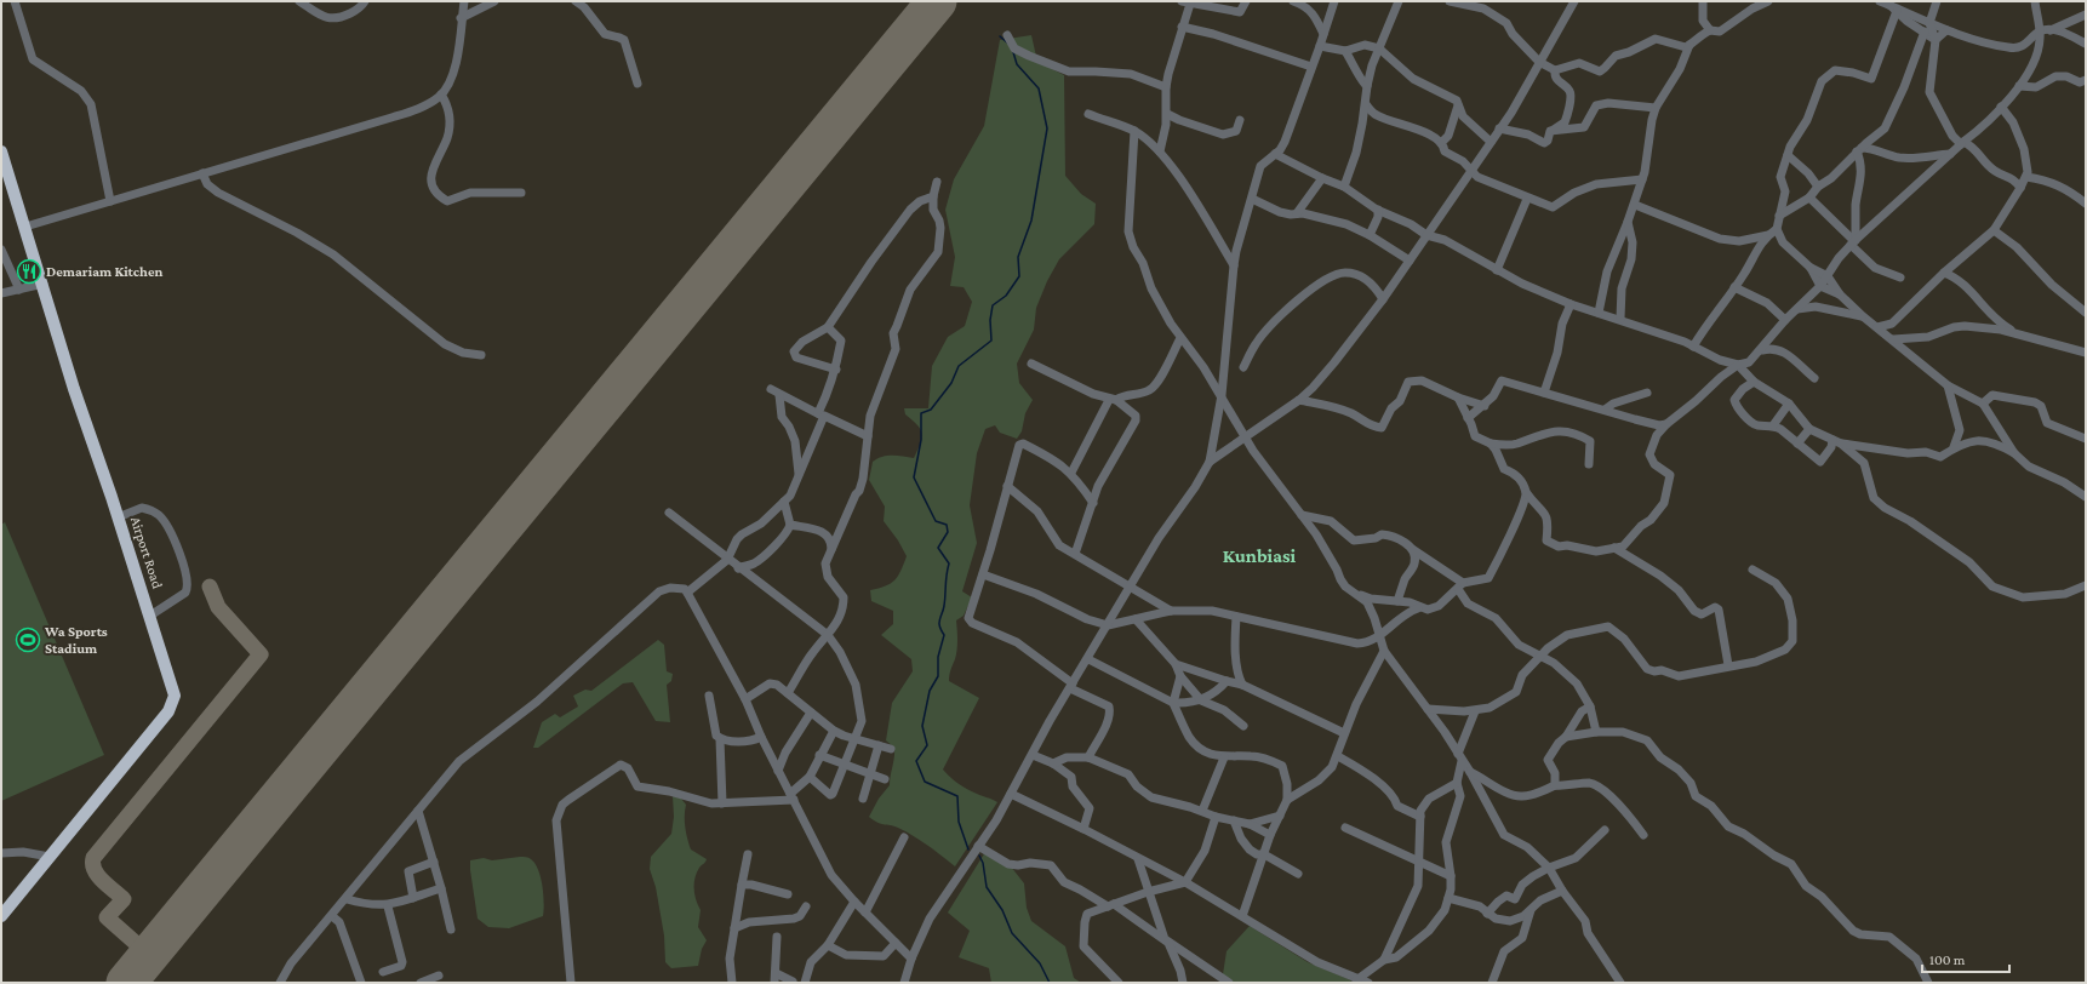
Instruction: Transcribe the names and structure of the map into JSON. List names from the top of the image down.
{
  "streets": {
    "highway": ["Airport Road"]
  },
  "districts": ["Kunbiasi"],
  "places": {
    "restaurant": ["Demariam Kitchen"],
    "sports": ["Wa Sports Stadium"]
  },
  "scale_bar": "100 m"
}
